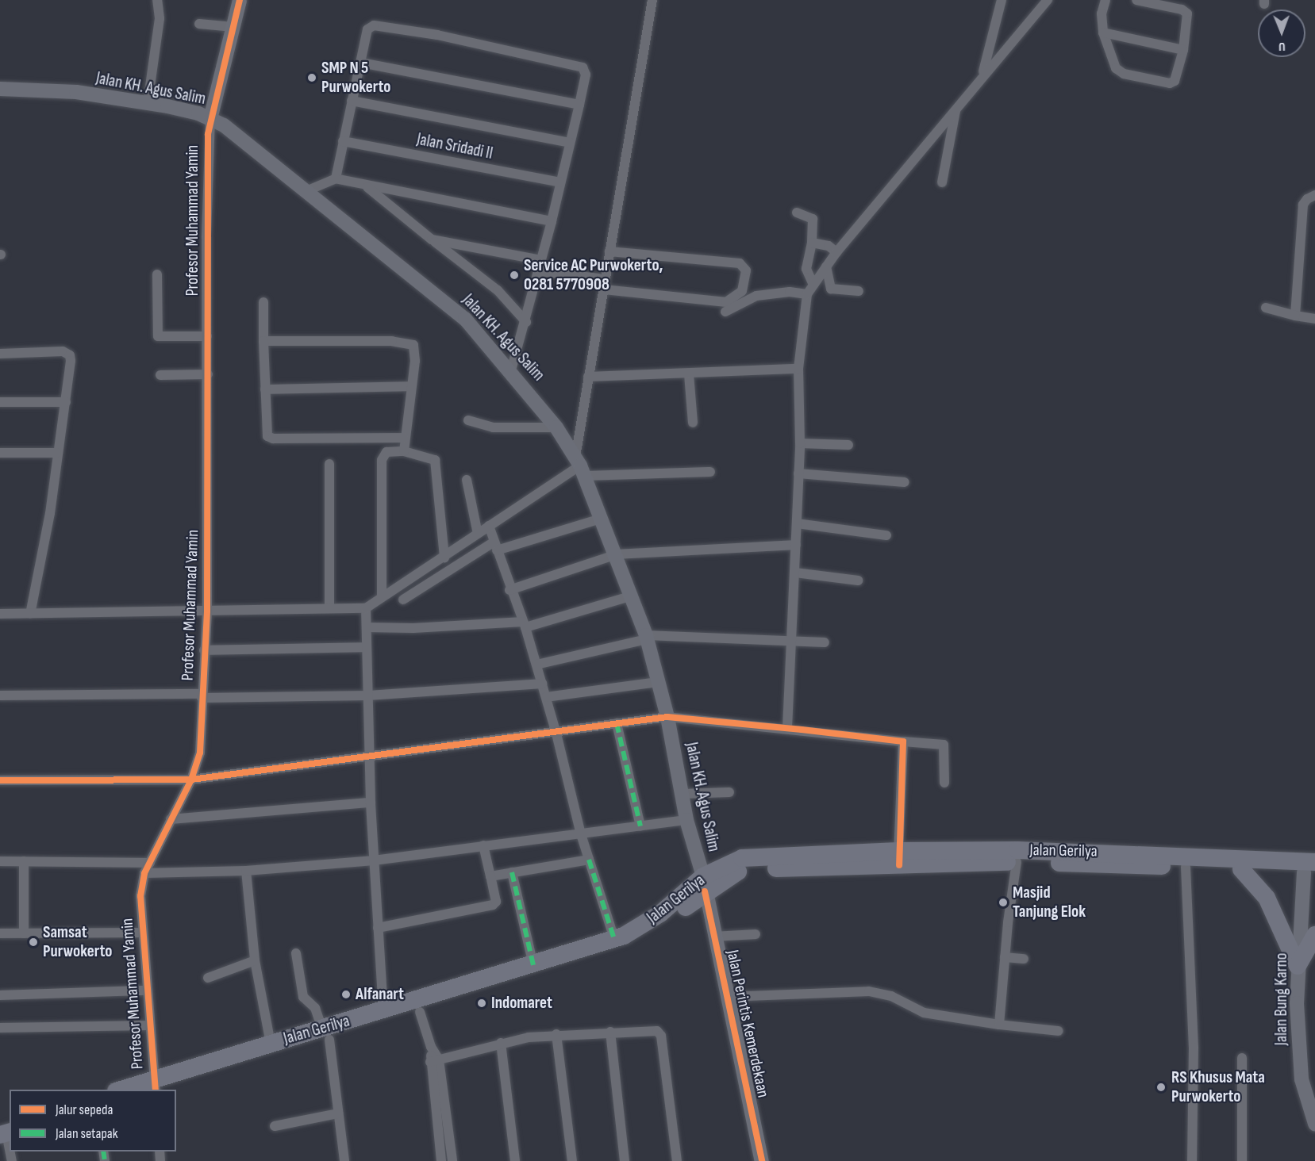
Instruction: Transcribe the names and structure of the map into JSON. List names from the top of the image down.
{
  "streets": {
    "highway": ["Jalan Gerilya"],
    "main road": ["Jalan KH. Agus Salim", "Jalan Bung Karno", "Jalan Perintis Kemerdekaan"],
    "street": ["Jalan Sridadi II", "Profesor Muhammad Yamin"]
  },
  "crossings": [
    ["Jalan KH. Agus Salim", "Profesor Muhammad Yamin"],
    ["Jalan KH. Agus Salim", "Jalan Gerilya"],
    ["Jalan KH. Agus Salim", "Jalan Perintis Kemerdekaan"],
    ["Profesor Muhammad Yamin", "Jalan Gerilya"],
    ["Jalan Gerilya", "Jalan Bung Karno"],
    ["Jalan Gerilya", "Jalan Perintis Kemerdekaan"]
  ],
  "places": [
    "SMP N 5 Purwokerto",
    "Service AC Purwokerto, 0281 5770908",
    "Masjid Tanjung Elok",
    "Samsat Purwokerto",
    "Alfanart",
    "Indomaret",
    "RS Khusus Mata Purwokerto"
  ],
  "legend": ["Jalur sepeda", "Jalan setapak"],
  "north": "bottom"
}
